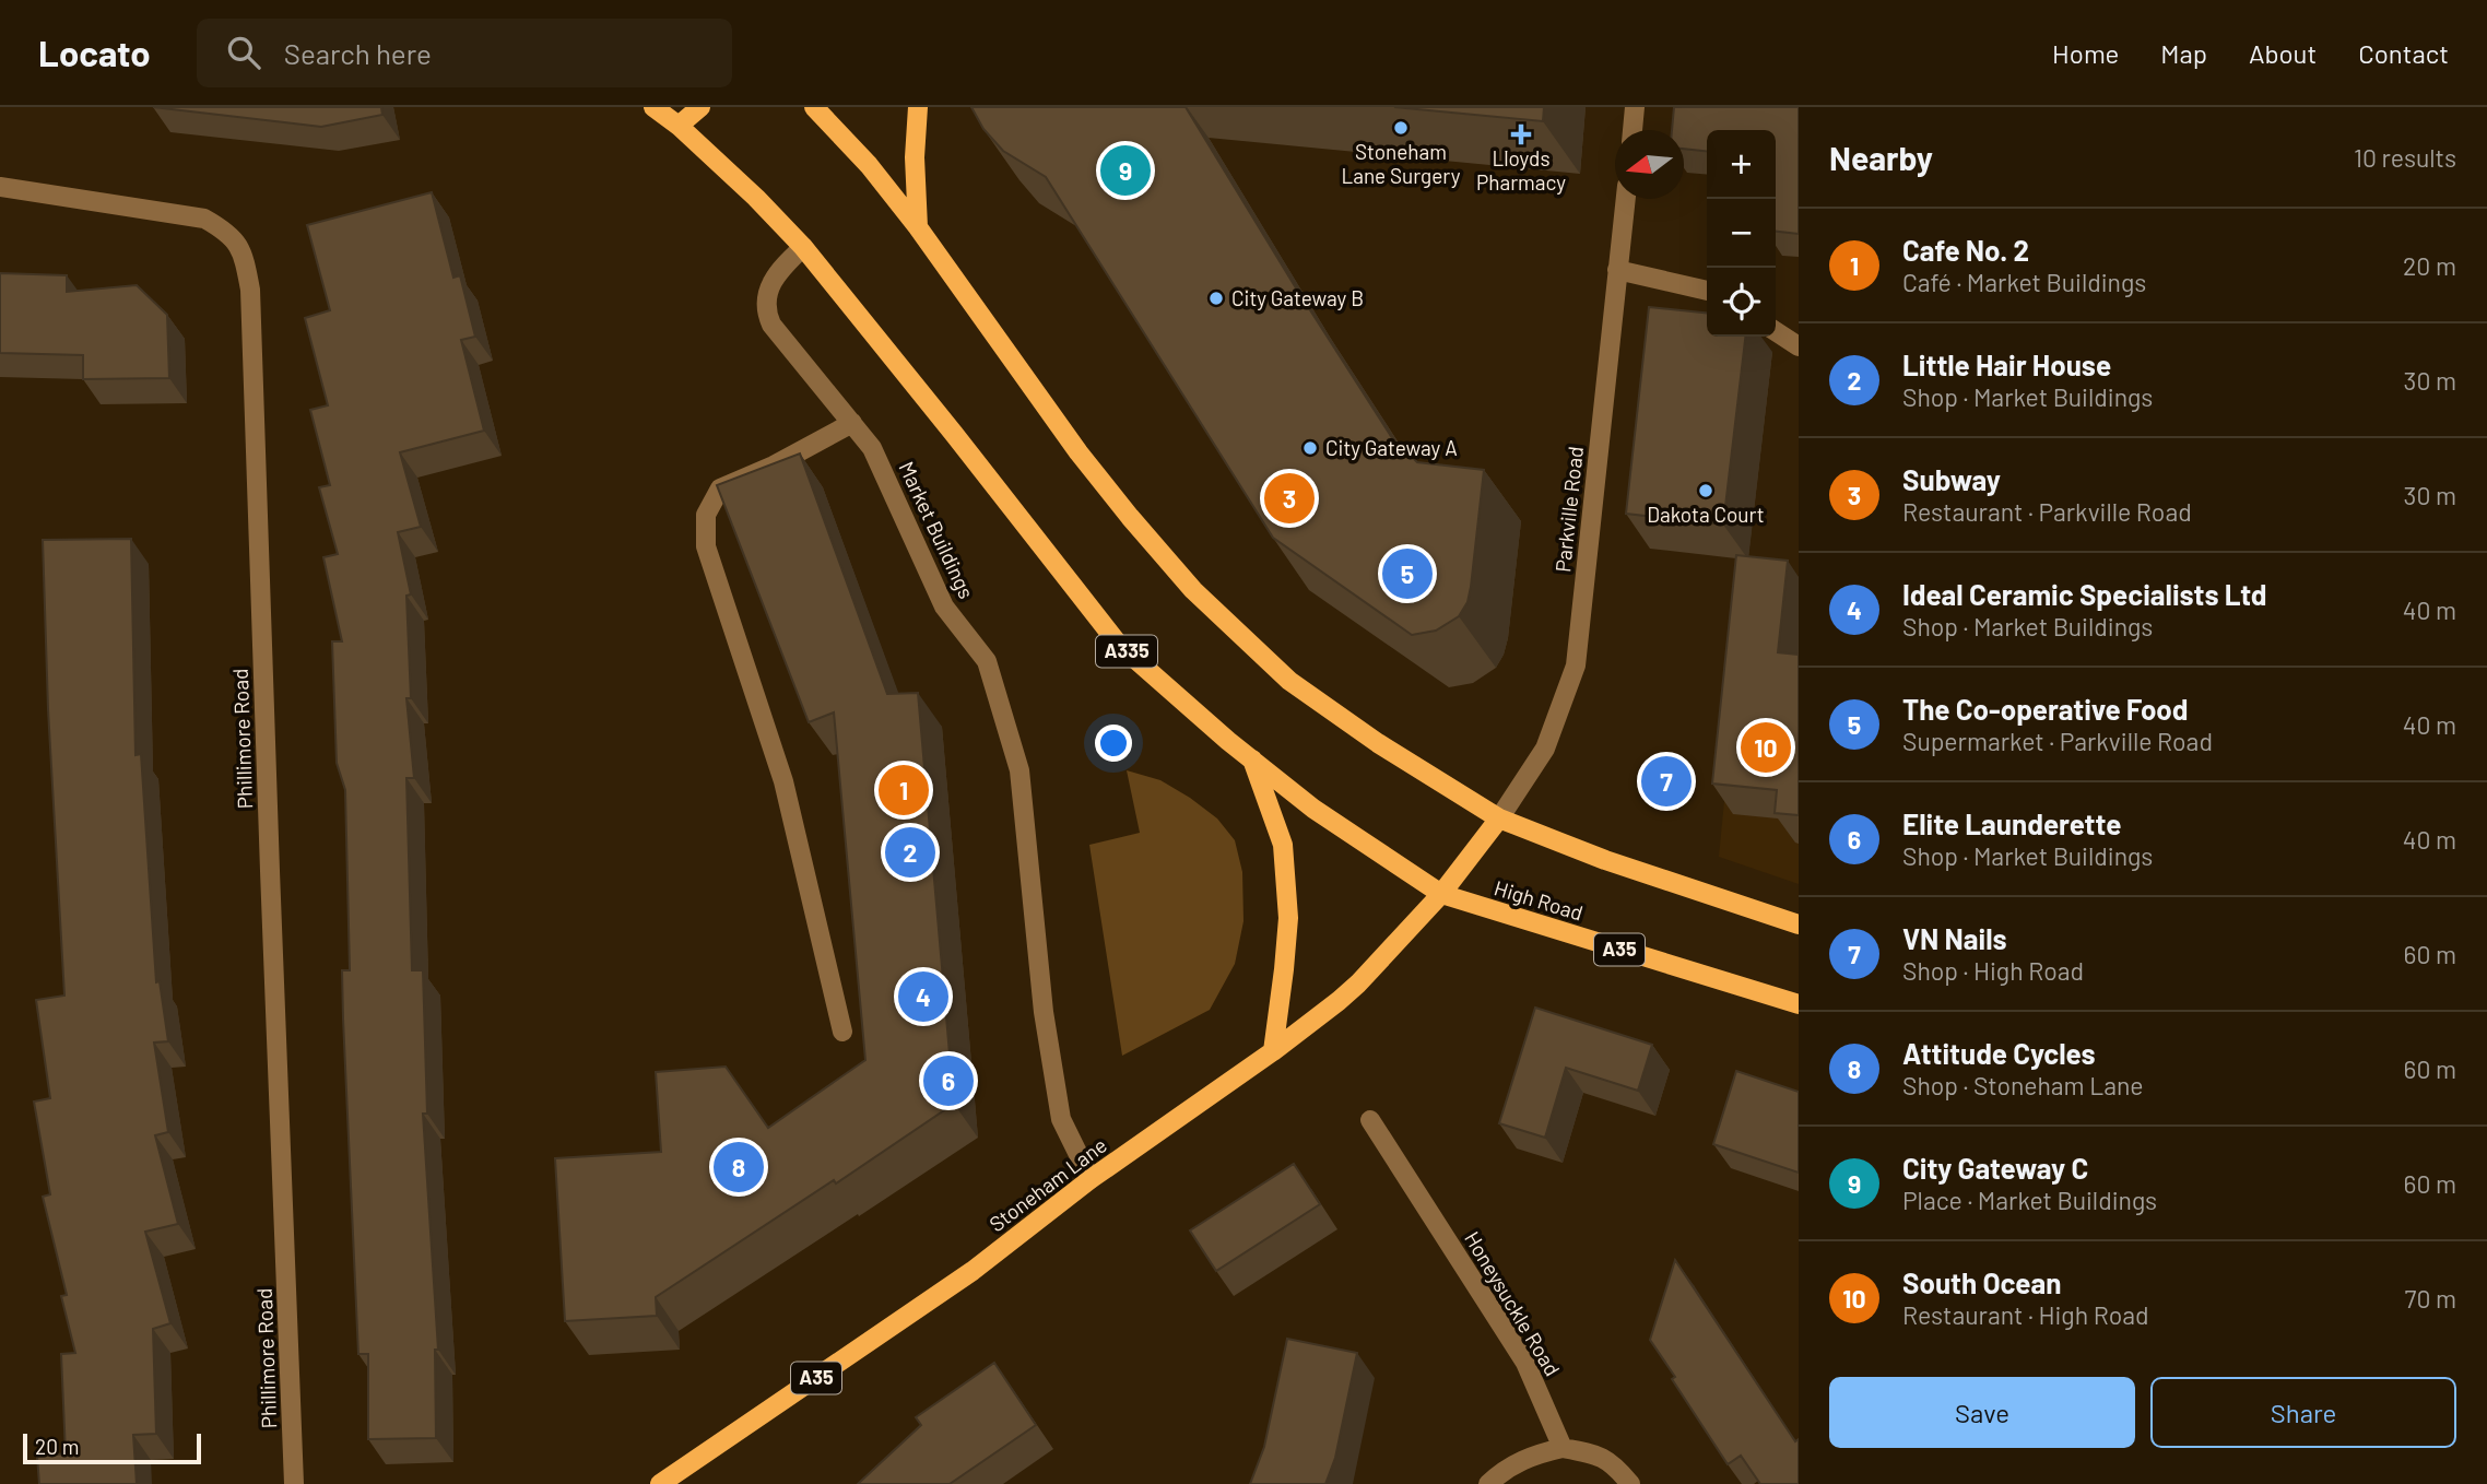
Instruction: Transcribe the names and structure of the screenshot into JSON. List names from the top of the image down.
{
  "streets": {
    "main road": [
      "A335",
      "High Road",
      "A35",
      "Stoneham Lane"
    ],
    "street": [
      "Parkville Road",
      "Market Buildings",
      "Phillimore Road",
      "Honeysuckle Road"
    ]
  },
  "crossings": [
    ["Parkville Road", "A35"],
    ["Market Buildings", "A335"],
    ["Market Buildings", "Stoneham Lane"],
    ["A335", "High Road"],
    ["A335", "A35"],
    ["A335", "Stoneham Lane"],
    ["High Road", "A35"],
    ["High Road", "Stoneham Lane"],
    ["A35", "Stoneham Lane"]
  ],
  "places": {
    "other": [
      "Stoneham Lane Surgery",
      "City Gateway B",
      "City Gateway A",
      "Dakota Court"
    ],
    "health": ["Lloyds Pharmacy"]
  },
  "scale_bar": "20 m",
  "north": "left",
  "page": {
    "header": "Locato",
    "search": "Search here",
    "nav": [
      "Home",
      "Map",
      "About",
      "Contact"
    ],
    "heading": ["Nearby", "10 results"],
    "map_buttons": ["+", "−"],
    "pins": [
      "9",
      "3",
      "5",
      "10",
      "7",
      "1",
      "2",
      "4",
      "6",
      "8"
    ],
    "list": [
      {
        "mark": "1",
        "name": "Cafe No. 2",
        "note": "Café · Market Buildings",
        "value": "20 m"
      },
      {
        "mark": "2",
        "name": "Little Hair House",
        "note": "Shop · Market Buildings",
        "value": "30 m"
      },
      {
        "mark": "3",
        "name": "Subway",
        "note": "Restaurant · Parkville Road",
        "value": "30 m"
      },
      {
        "mark": "4",
        "name": "Ideal Ceramic Specialists Ltd",
        "note": "Shop · Market Buildings",
        "value": "40 m"
      },
      {
        "mark": "5",
        "name": "The Co-operative Food",
        "note": "Supermarket · Parkville Road",
        "value": "40 m"
      },
      {
        "mark": "6",
        "name": "Elite Launderette",
        "note": "Shop · Market Buildings",
        "value": "40 m"
      },
      {
        "mark": "7",
        "name": "VN Nails",
        "note": "Shop · High Road",
        "value": "60 m"
      },
      {
        "mark": "8",
        "name": "Attitude Cycles",
        "note": "Shop · Stoneham Lane",
        "value": "60 m"
      },
      {
        "mark": "9",
        "name": "City Gateway C",
        "note": "Place · Market Buildings",
        "value": "60 m"
      },
      {
        "mark": "10",
        "name": "South Ocean",
        "note": "Restaurant · High Road",
        "value": "70 m"
      }
    ],
    "buttons": ["Save", "Share"],
    "scale": "20 m"
  }
}
